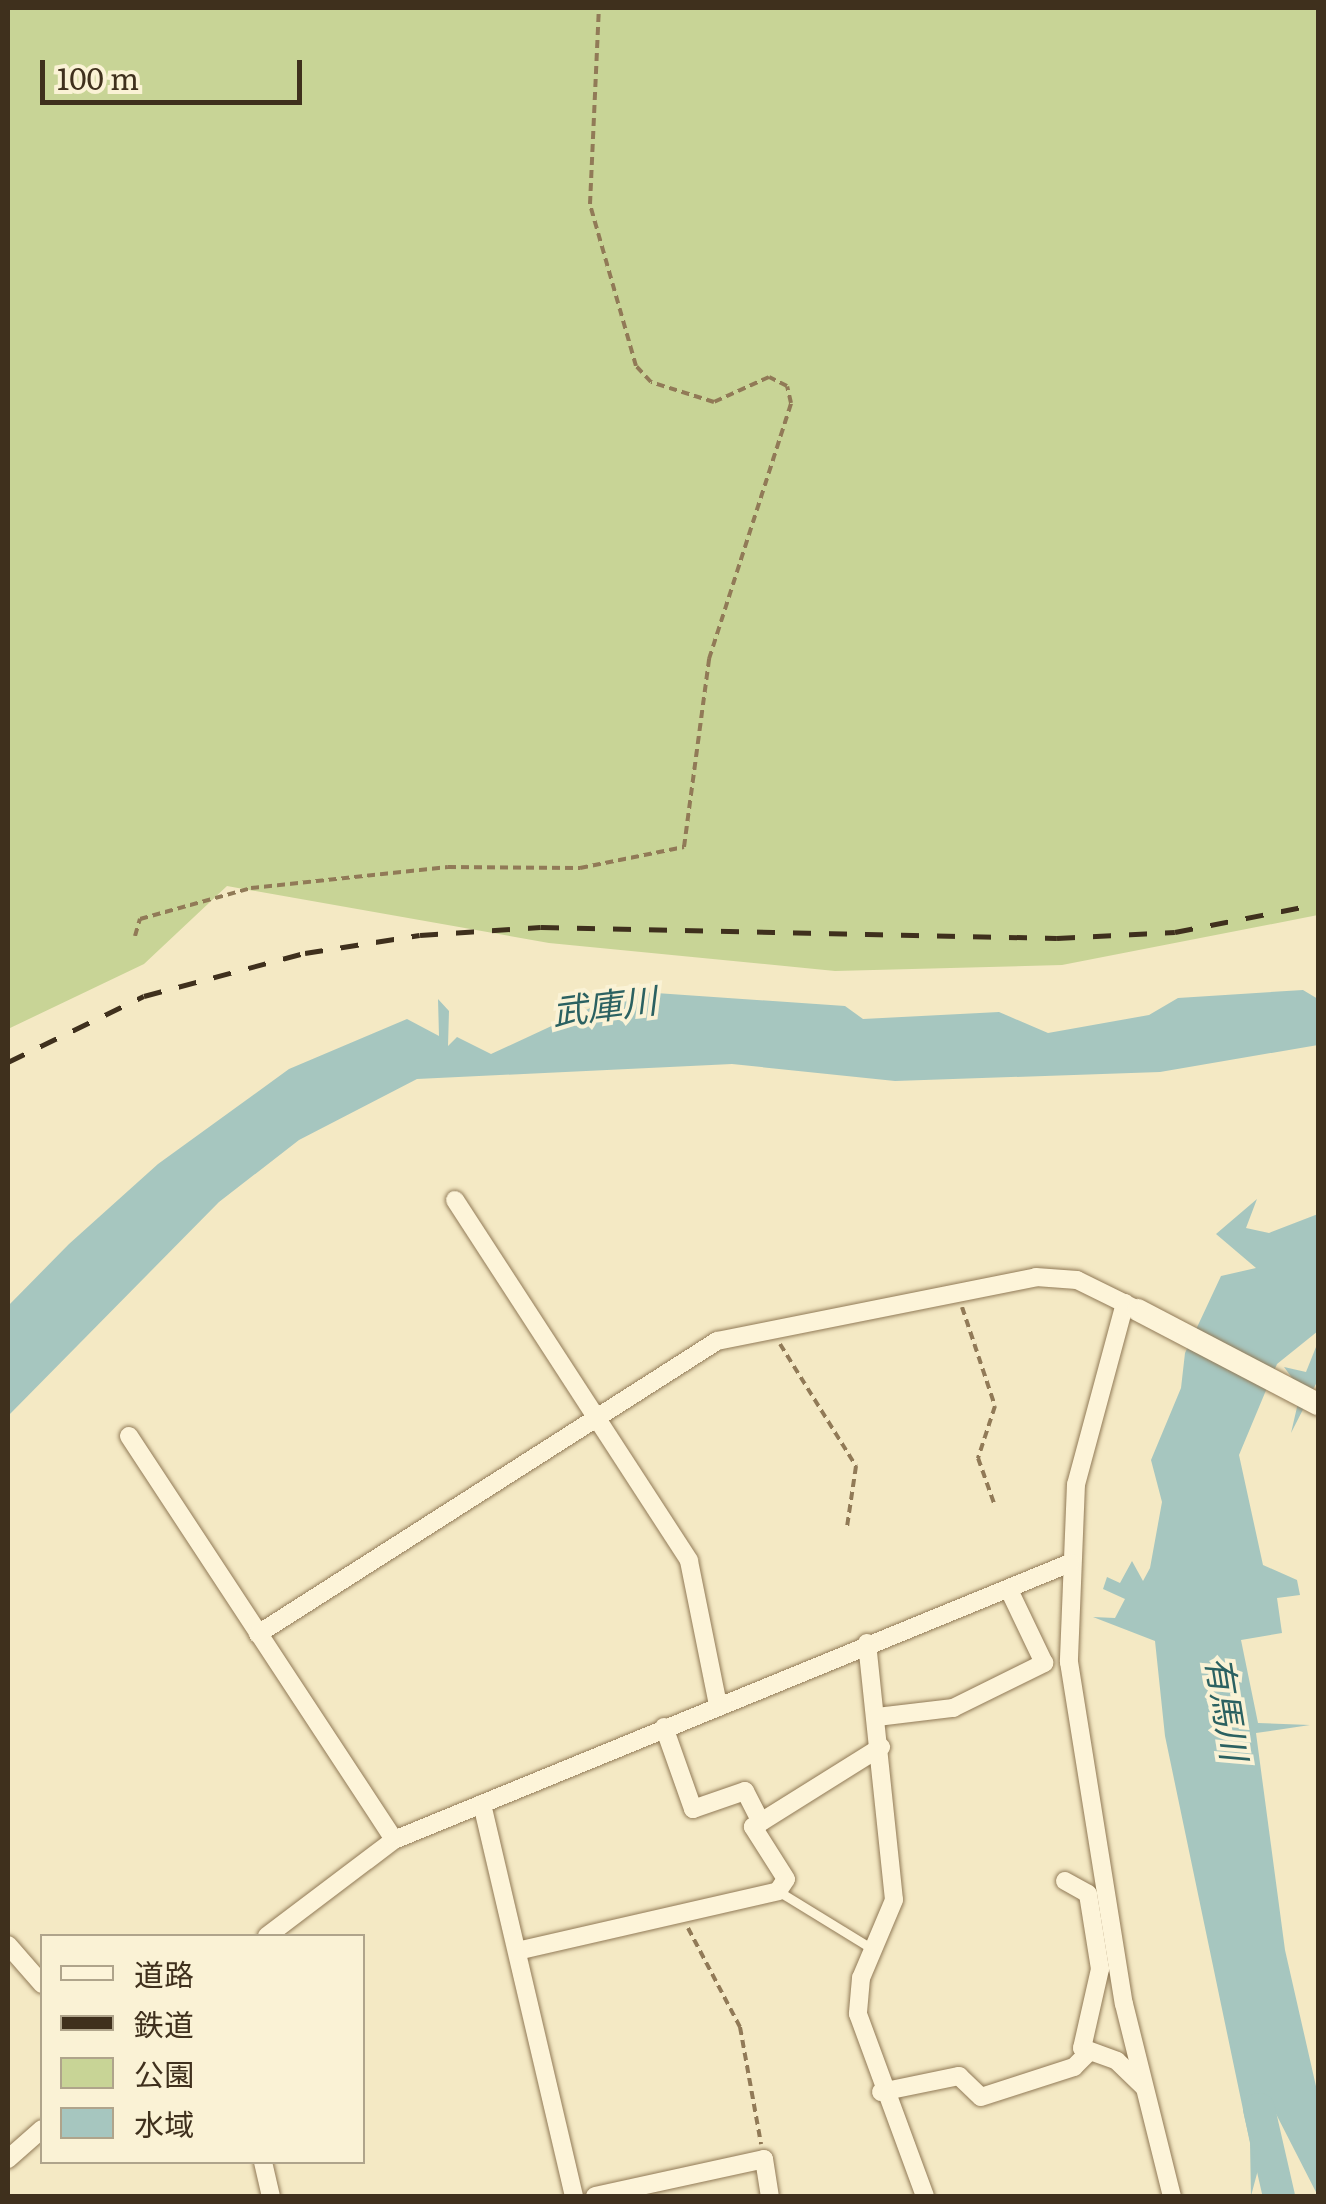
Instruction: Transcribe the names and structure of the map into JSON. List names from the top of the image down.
{
  "water": ["武庫川", "有馬川"],
  "legend": [
    "道路",
    "鉄道",
    "公園",
    "水域"
  ],
  "scale_bar": "100 m"
}
